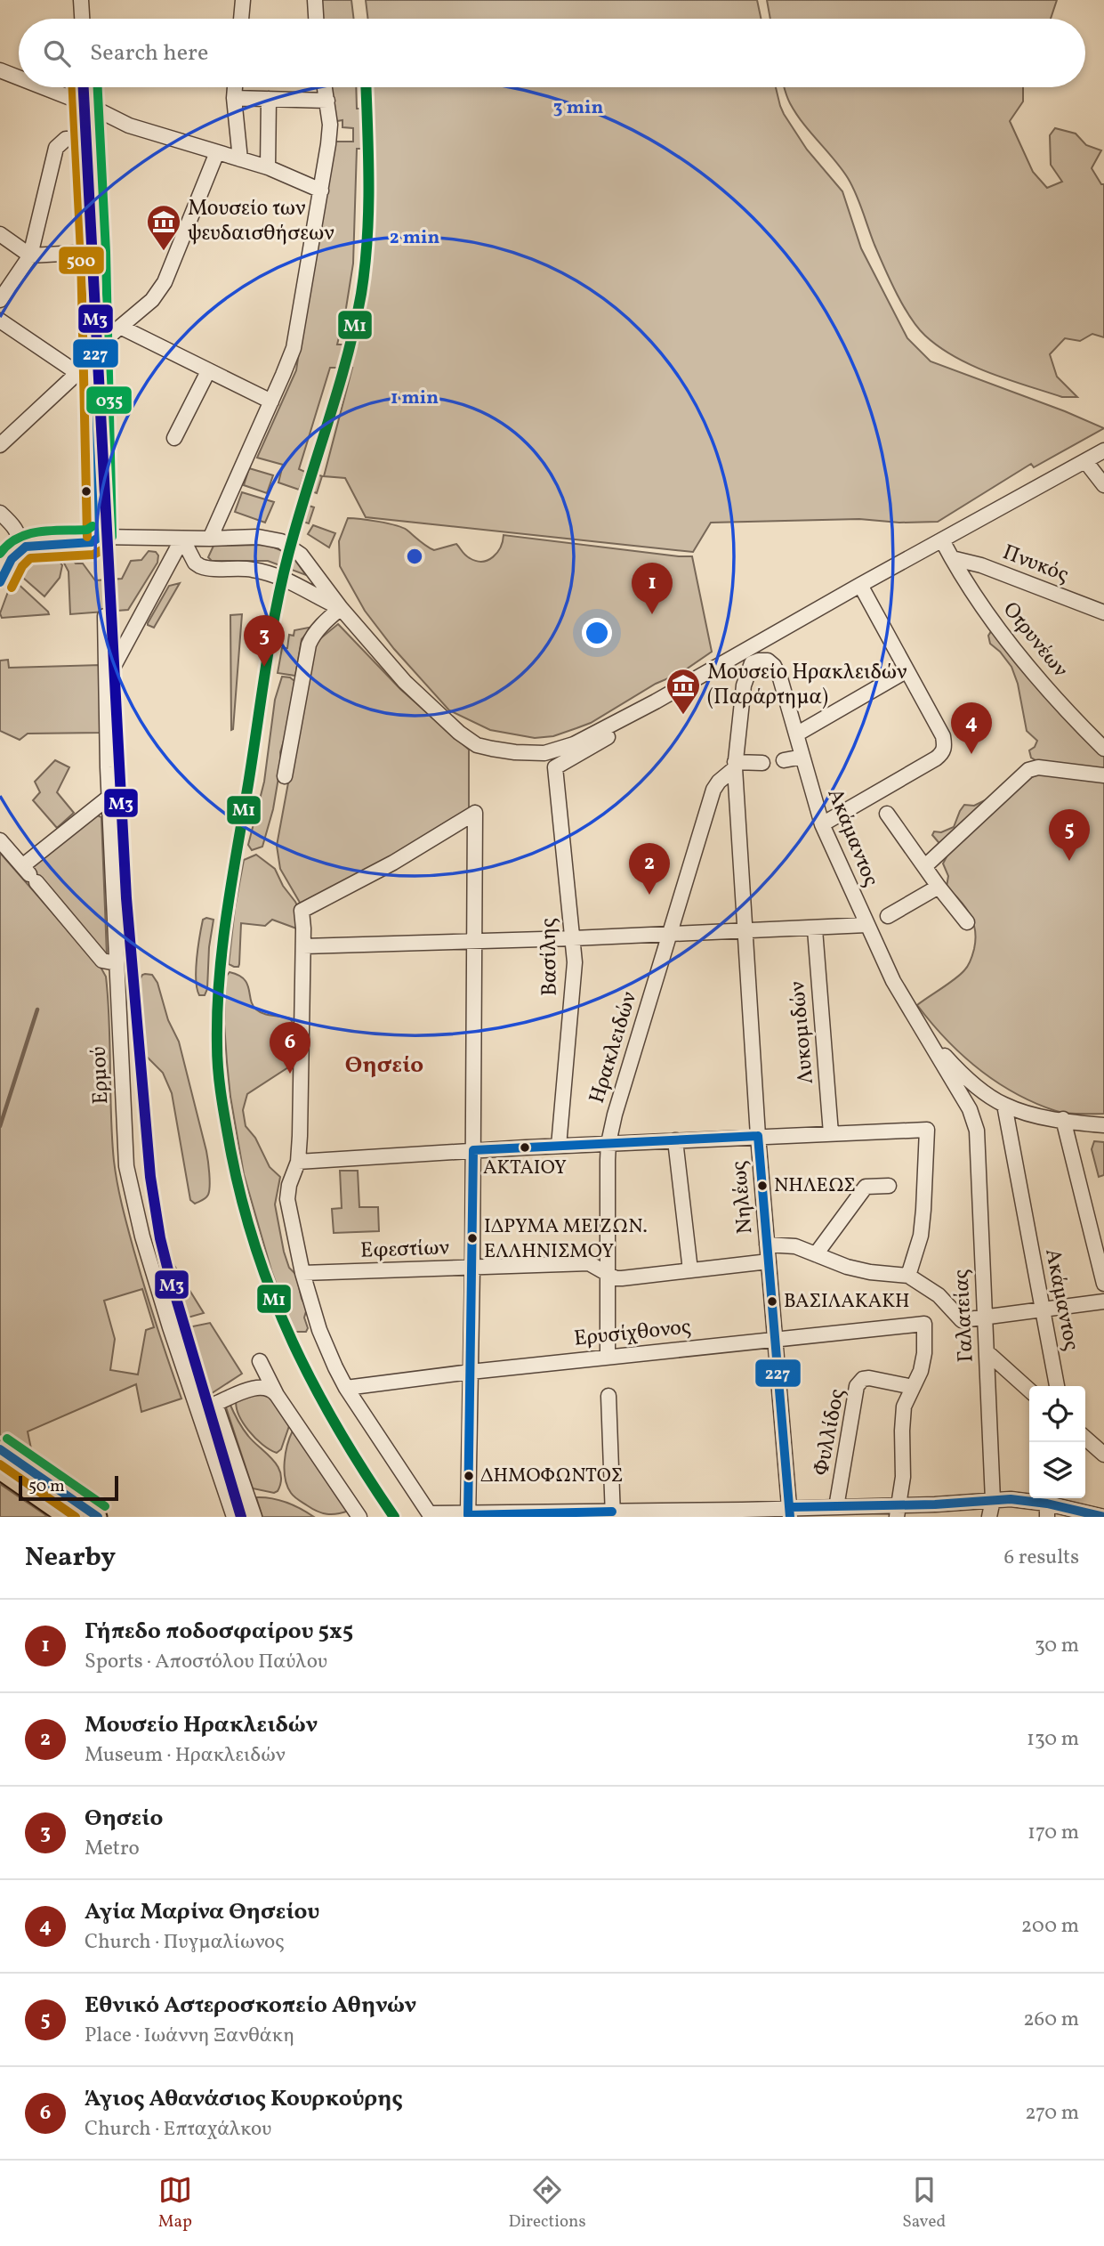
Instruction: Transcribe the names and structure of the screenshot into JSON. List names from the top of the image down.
{
  "streets": {
    "street": [
      "Πνυκός",
      "Οτρυνέων",
      "Ακάμαντος",
      "Βασίλης",
      "Λυκομιδών",
      "Ηρακλειδών",
      "Ερμού",
      "Νηλέως",
      "Εφεστίων",
      "Γαλατείας",
      "Ερυσίχθονος",
      "Φυλλίδος"
    ]
  },
  "crossings": [
    ["Πνυκός", "Οτρυνέων"],
    ["Ακάμαντος", "Βασίλης"],
    ["Ακάμαντος", "Γαλατείας"],
    ["Ηρακλειδών", "Νηλέως"],
    ["Ηρακλειδών", "Εφεστίων"],
    ["Ηρακλειδών", "Ερυσίχθονος"],
    ["Νηλέως", "Ερυσίχθονος"],
    ["Ερυσίχθονος", "Φυλλίδος"]
  ],
  "districts": ["Θησείο"],
  "places": {
    "museum": ["Μουσείο των ψευδαισθήσεων", "Μουσείο Ηρακλειδών (Παράρτημα)"],
    "other": [
      "ΑΚΤΑΙΟΥ",
      "ΝΗΛΕΩΣ",
      "ΙΔΡΥΜΑ ΜΕΙΖΩΝ. ΕΛΛΗΝΙΣΜΟΥ",
      "ΒΑΣΙΛΑΚΑΚΗ",
      "ΔΗΜΟΦΩΝΤΟΣ"
    ]
  },
  "lines": [
    "transit line Μ3",
    "transit line Μ1",
    "transit line 227",
    "transit line 500",
    "transit line 035"
  ],
  "scale_bar": "50 m",
  "page": {
    "search": "Search here",
    "pins": [
      "1",
      "3",
      "4",
      "5",
      "2",
      "6"
    ],
    "scale": "50 m",
    "heading": ["Nearby", "6 results"],
    "list": [
      {
        "mark": "1",
        "name": "Γήπεδο ποδοσφαίρου 5x5",
        "note": "Sports · Αποστόλου Παύλου",
        "value": "30 m"
      },
      {
        "mark": "2",
        "name": "Μουσείο Ηρακλειδών",
        "note": "Museum · Ηρακλειδών",
        "value": "130 m"
      },
      {
        "mark": "3",
        "name": "Θησείο",
        "note": "Metro",
        "value": "170 m"
      },
      {
        "mark": "4",
        "name": "Αγία Μαρίνα Θησείου",
        "note": "Church · Πυγμαλίωνος",
        "value": "200 m"
      },
      {
        "mark": "5",
        "name": "Εθνικό Αστεροσκοπείο Αθηνών",
        "note": "Place · Ιωάννη Ξανθάκη",
        "value": "260 m"
      },
      {
        "mark": "6",
        "name": "Άγιος Αθανάσιος Κουρκούρης",
        "note": "Church · Επταχάλκου",
        "value": "270 m"
      }
    ],
    "nav": ["Map", "Directions", "Saved"]
  },
  "rings": ["3 min", "2 min", "1 min"]
}
